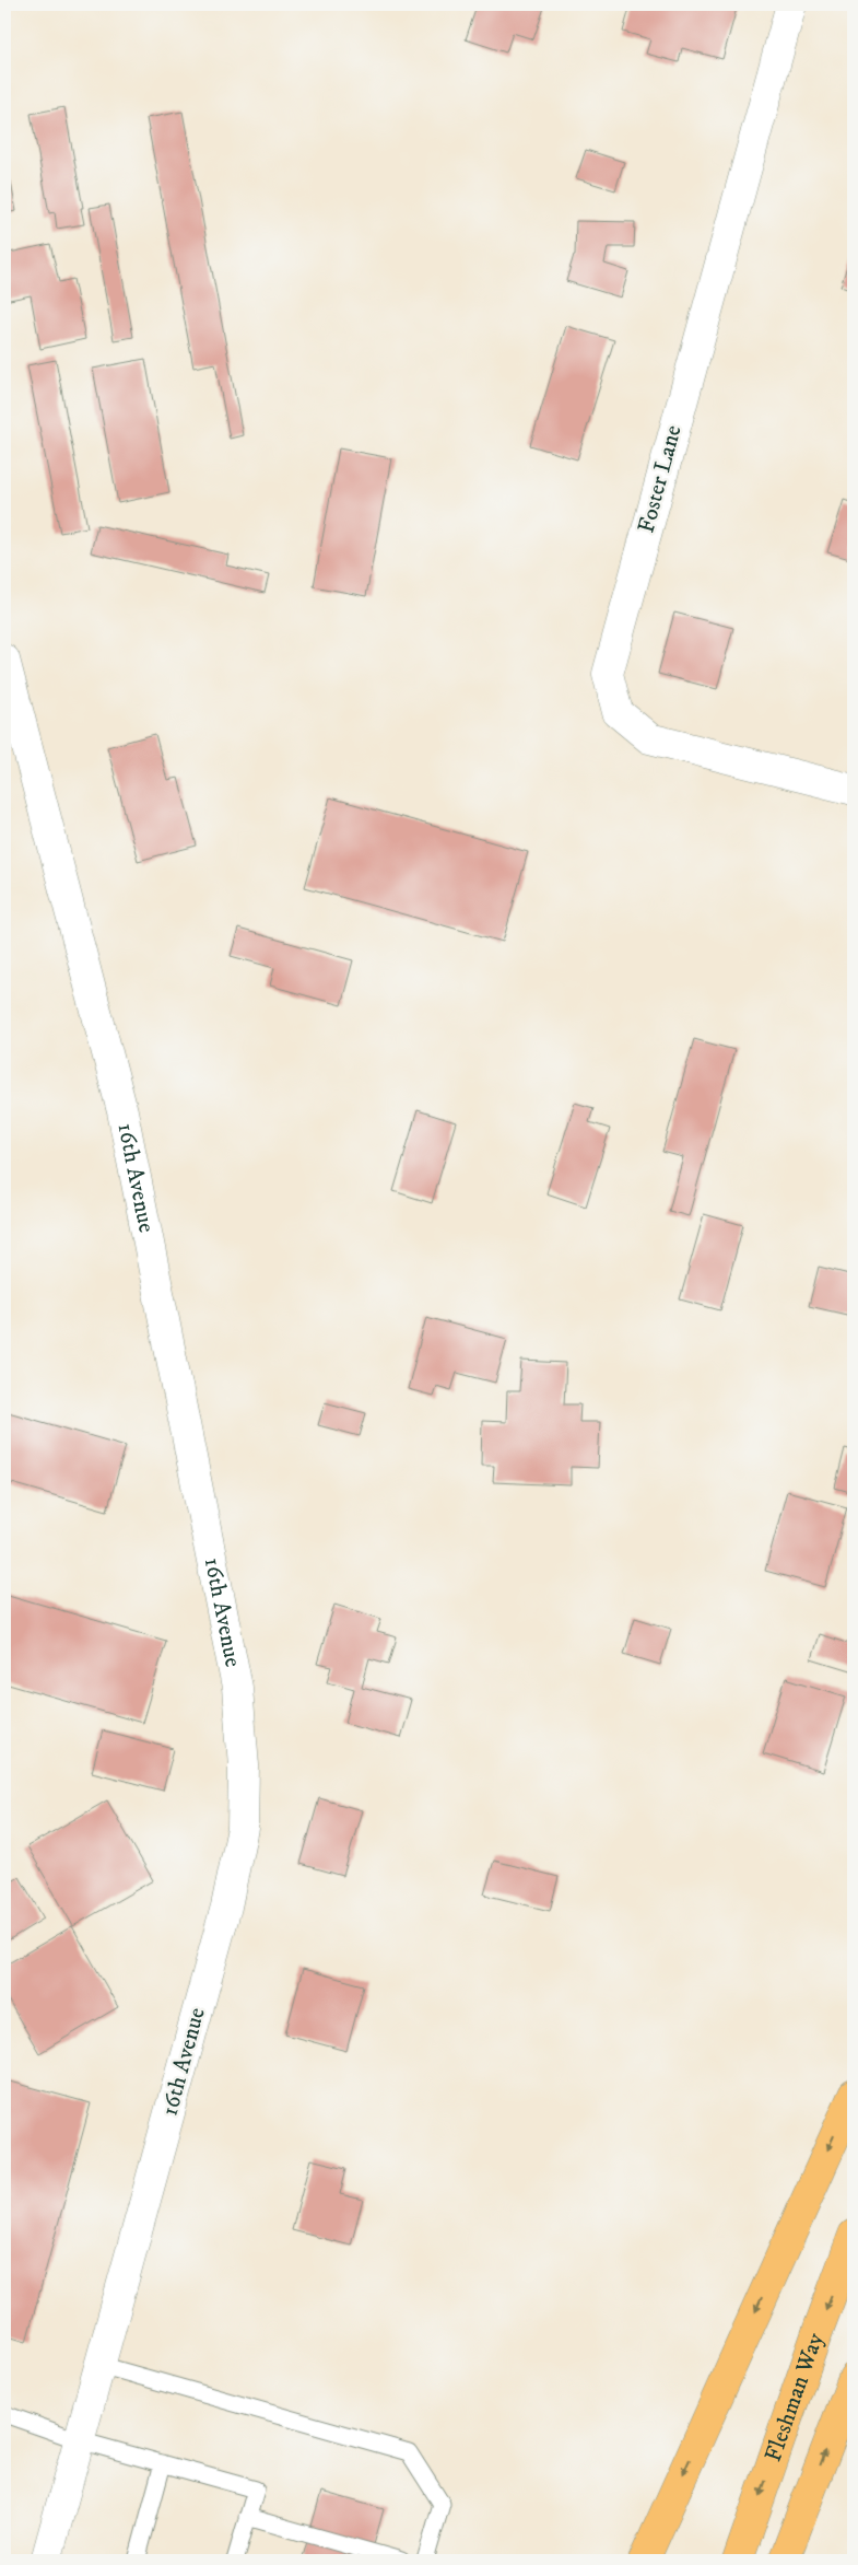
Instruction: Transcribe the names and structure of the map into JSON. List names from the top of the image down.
{
  "streets": {
    "main road": ["Fleshman Way"],
    "street": ["Foster Lane", "16th Avenue"]
  }
}
